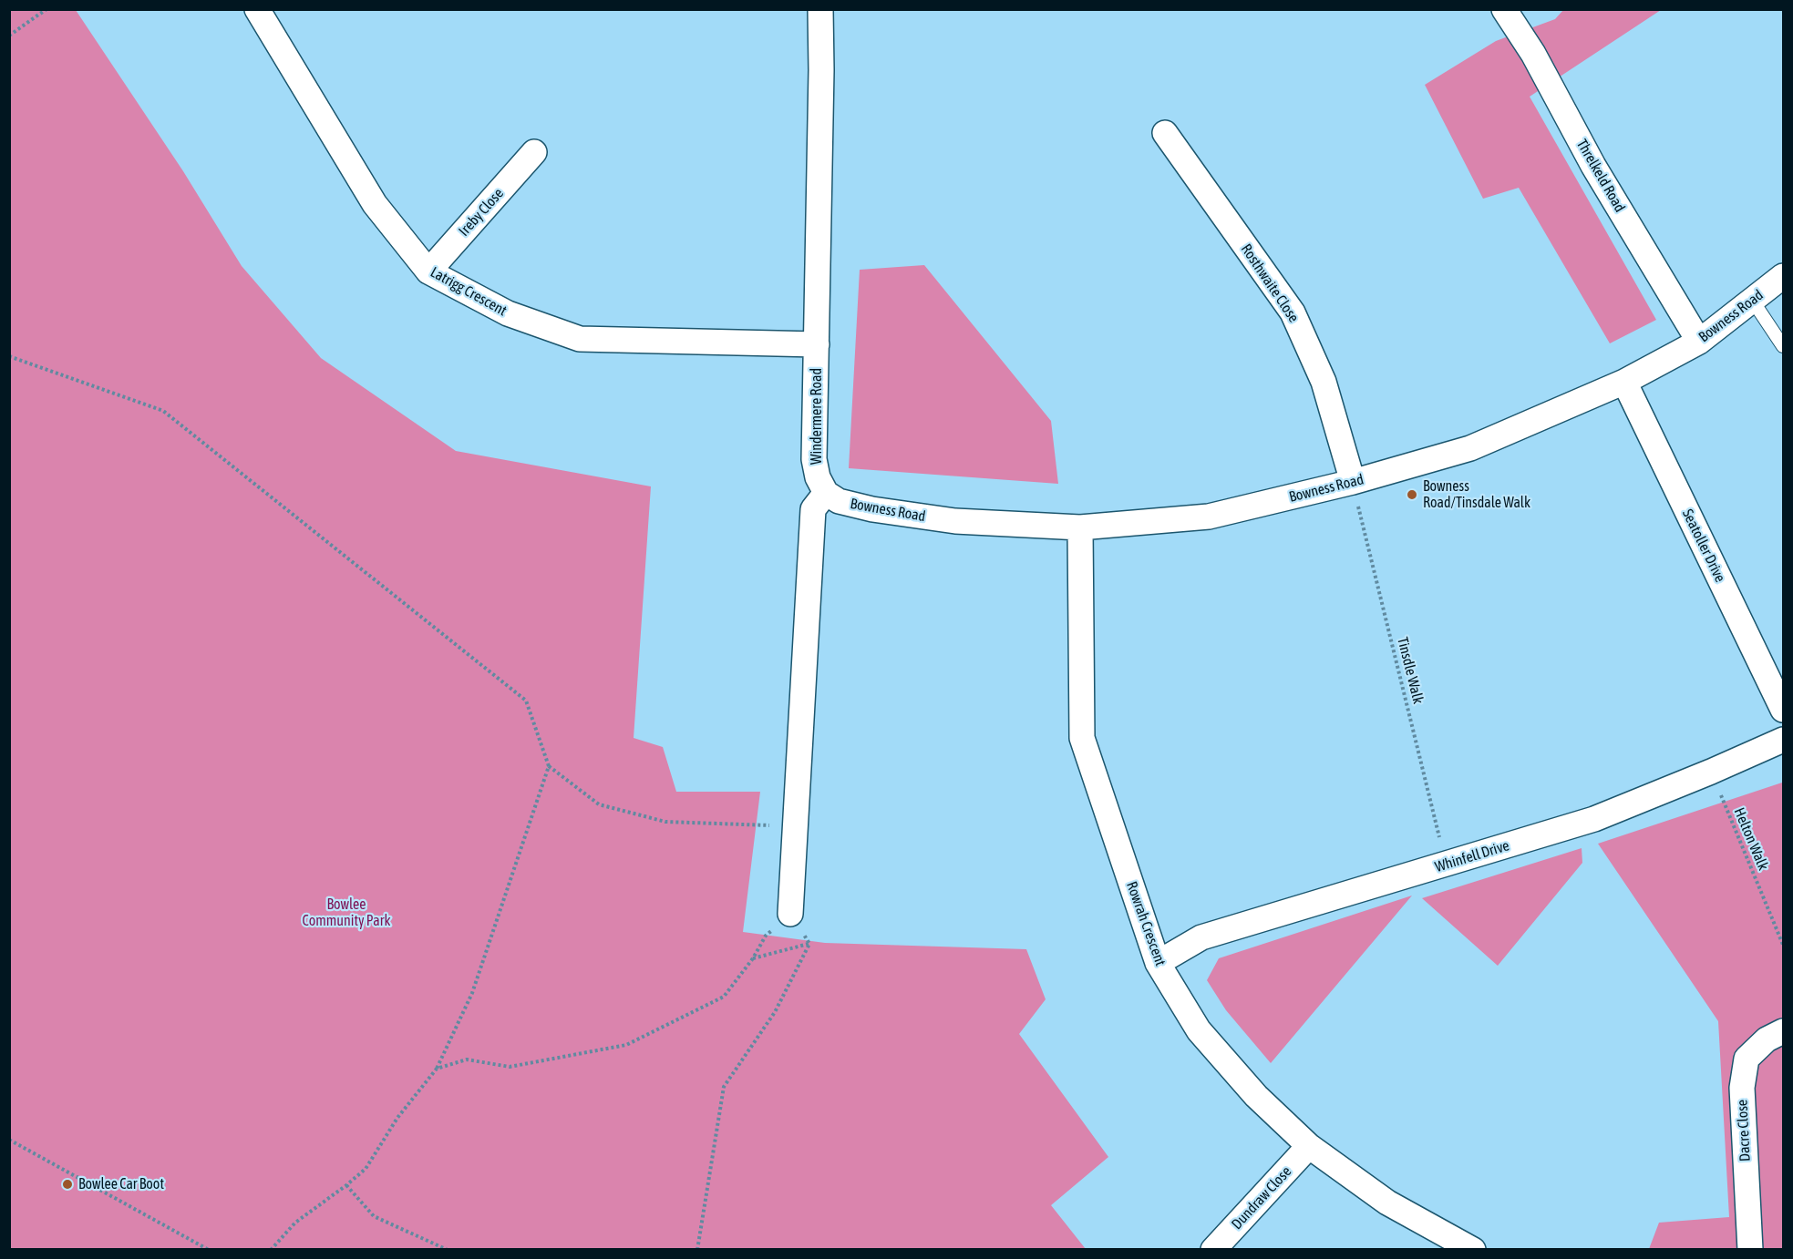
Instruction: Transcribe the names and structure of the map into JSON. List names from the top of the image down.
{
  "streets": {
    "street": [
      "Threlkeld Road",
      "Ireby Close",
      "Rosthwaite Close",
      "Latrigg Crescent",
      "Bowness Road",
      "Windermere Road",
      "Seatoller Drive",
      "Whinfell Drive",
      "Rowrah Crescent",
      "Dacre Close",
      "Dundraw Close"
    ],
    "path": ["Tinsdle Walk", "Helton Walk"]
  },
  "crossings": [
    ["Threlkeld Road", "Bowness Road"],
    ["Ireby Close", "Latrigg Crescent"],
    ["Rosthwaite Close", "Bowness Road"],
    ["Rosthwaite Close", "Tinsdle Walk"],
    ["Latrigg Crescent", "Windermere Road"],
    ["Bowness Road", "Windermere Road"],
    ["Bowness Road", "Seatoller Drive"],
    ["Bowness Road", "Tinsdle Walk"],
    ["Bowness Road", "Rowrah Crescent"],
    ["Tinsdle Walk", "Whinfell Drive"],
    ["Helton Walk", "Whinfell Drive"],
    ["Whinfell Drive", "Rowrah Crescent"],
    ["Rowrah Crescent", "Dundraw Close"]
  ],
  "parks": ["Bowlee Community Park"],
  "places": ["Bowness Road/Tinsdale Walk", "Bowlee Car Boot"]
}
